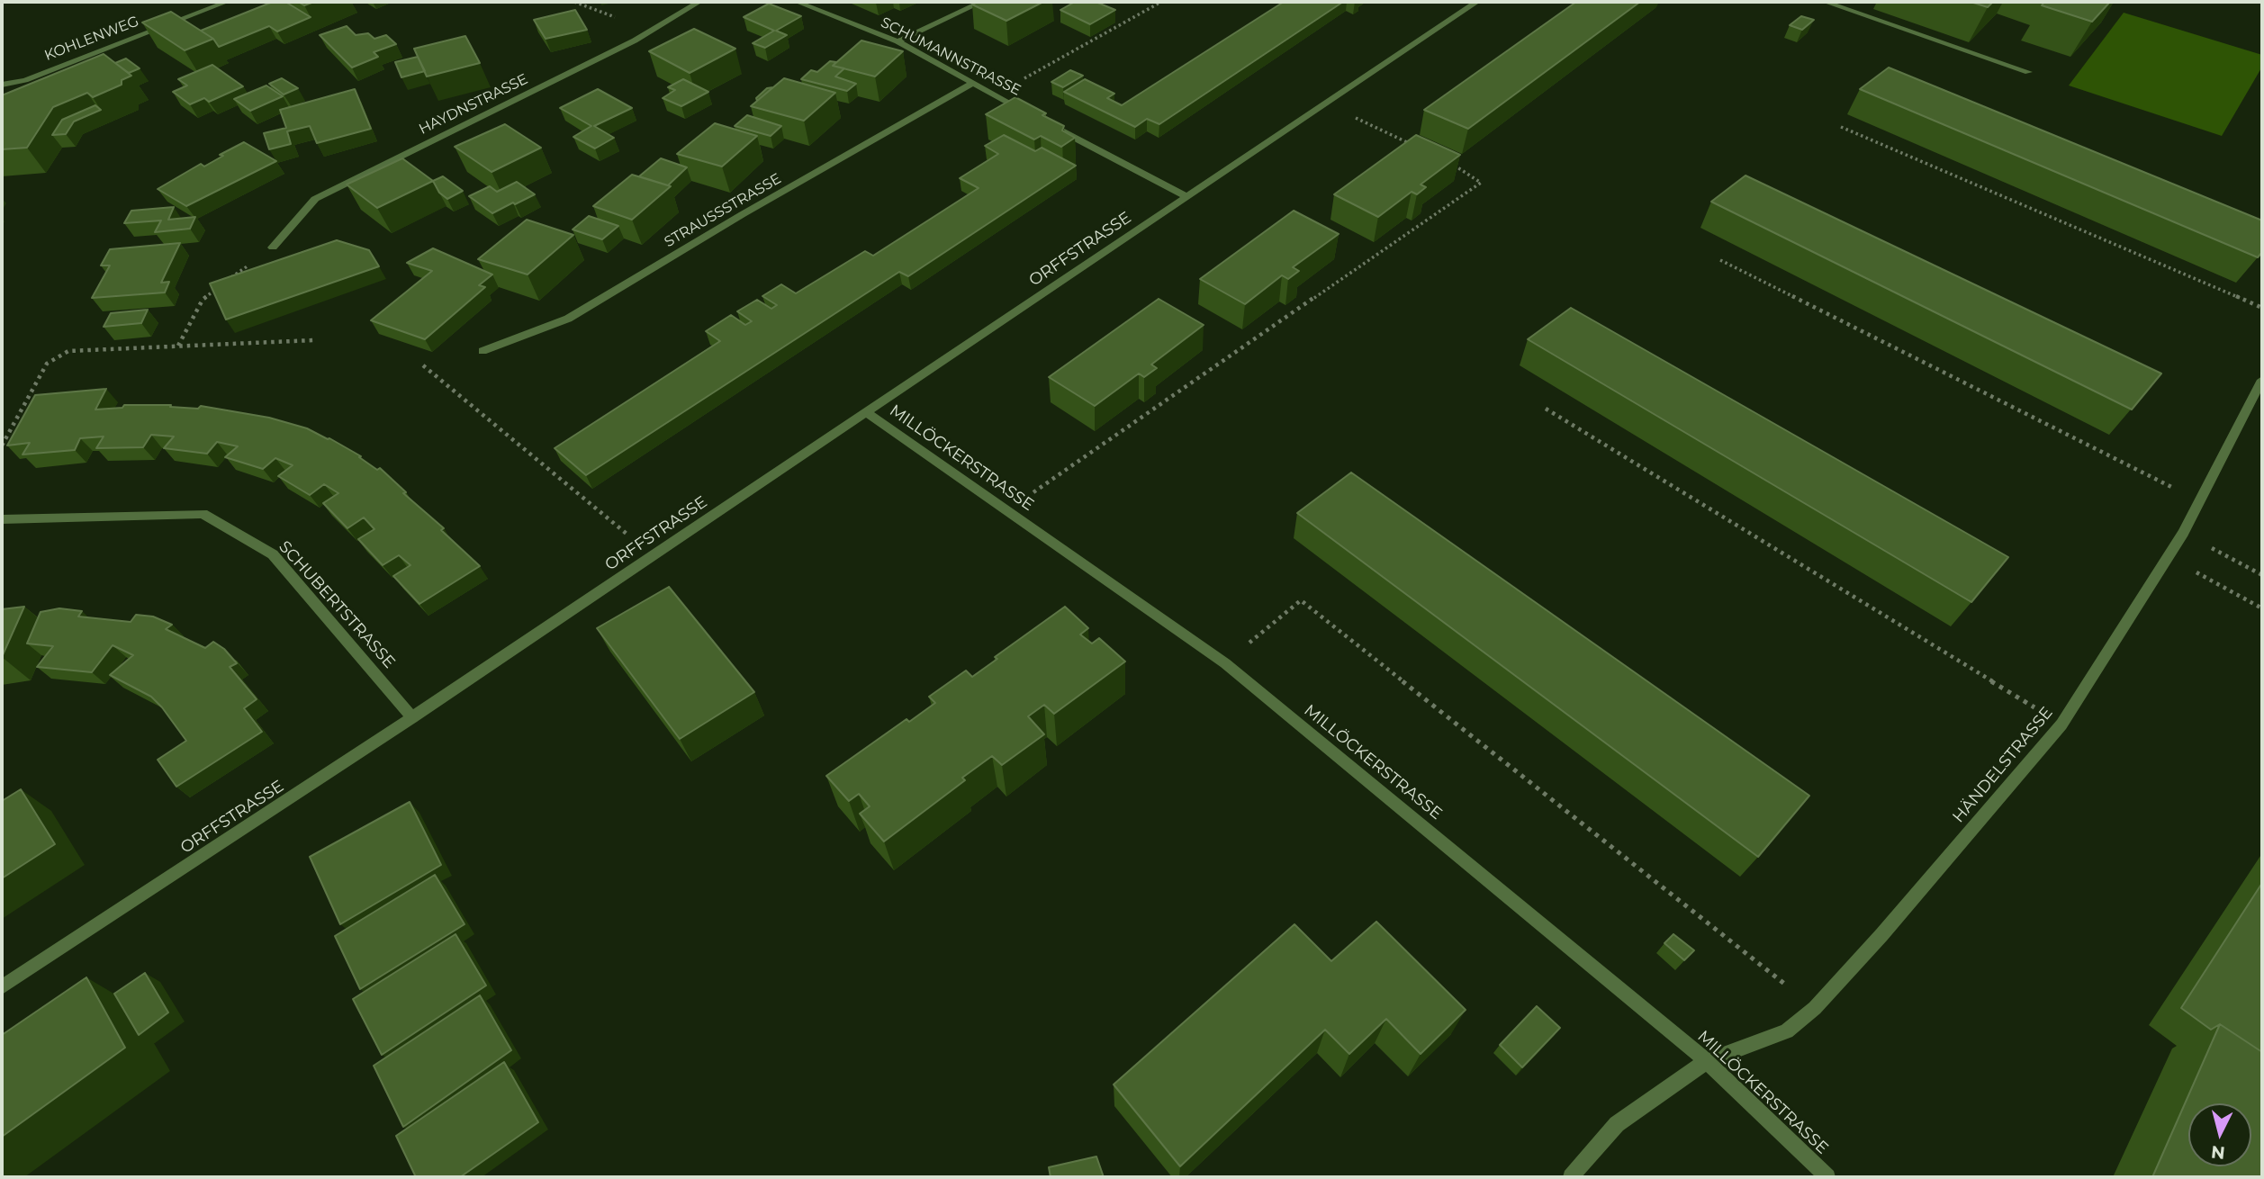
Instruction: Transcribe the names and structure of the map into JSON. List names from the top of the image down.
{
  "streets": {
    "street": [
      "KOHLENWEG",
      "SCHUMANNSTRASSE",
      "HAYDNSTRASSE",
      "STRAUSSSTRASSE",
      "ORFFSTRASSE",
      "MILLÖCKERSTRASSE",
      "SCHUBERTSTRASSE",
      "HÄNDELSTRASSE"
    ]
  },
  "crossings": [
    ["SCHUMANNSTRASSE", "STRAUSSSTRASSE"],
    ["ORFFSTRASSE", "MILLÖCKERSTRASSE"],
    ["ORFFSTRASSE", "SCHUBERTSTRASSE"],
    ["MILLÖCKERSTRASSE", "HÄNDELSTRASSE"]
  ],
  "north": "bottom"
}
